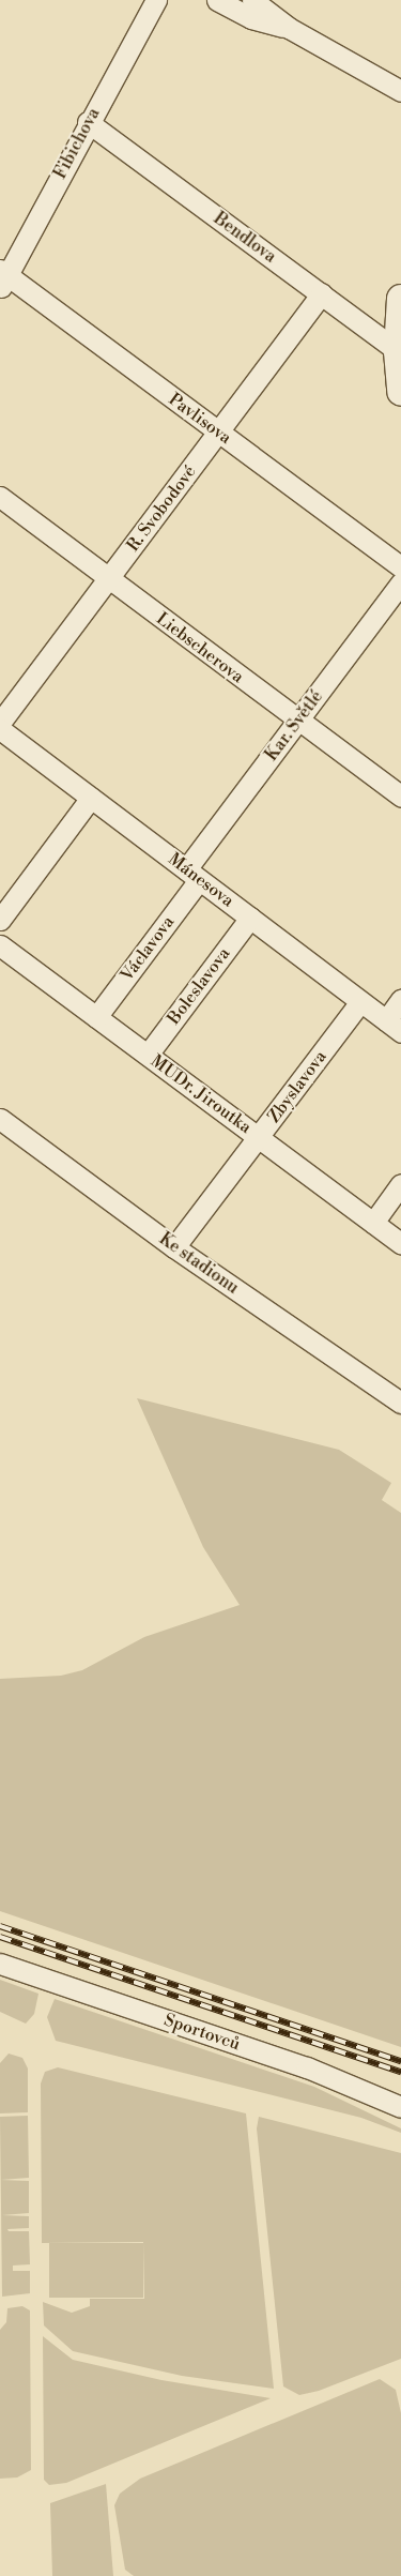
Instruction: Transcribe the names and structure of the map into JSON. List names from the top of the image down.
{
  "streets": {
    "street": [
      "Fibichova",
      "Bendlova",
      "Pavlisova",
      "R. Svobodové",
      "Liebscherova",
      "Kar. Světlé",
      "Mánesova",
      "Václavova",
      "Boleslavova",
      "Zbyslavova",
      "MUDr. Jiroutka",
      "Ke stadionu",
      "Sportovců"
    ]
  },
  "crossings": [
    ["Fibichova", "Bendlova"],
    ["Fibichova", "Pavlisova"],
    ["Bendlova", "R. Svobodové"],
    ["Pavlisova", "R. Svobodové"],
    ["R. Svobodové", "Liebscherova"],
    ["Liebscherova", "Kar. Světlé"],
    ["Kar. Světlé", "Mánesova"],
    ["Kar. Světlé", "Václavova"],
    ["Mánesova", "Václavova"],
    ["Mánesova", "Boleslavova"],
    ["Mánesova", "Zbyslavova"],
    ["Václavova", "MUDr. Jiroutka"],
    ["Boleslavova", "MUDr. Jiroutka"],
    ["Zbyslavova", "MUDr. Jiroutka"],
    ["Zbyslavova", "Ke stadionu"]
  ]
}
